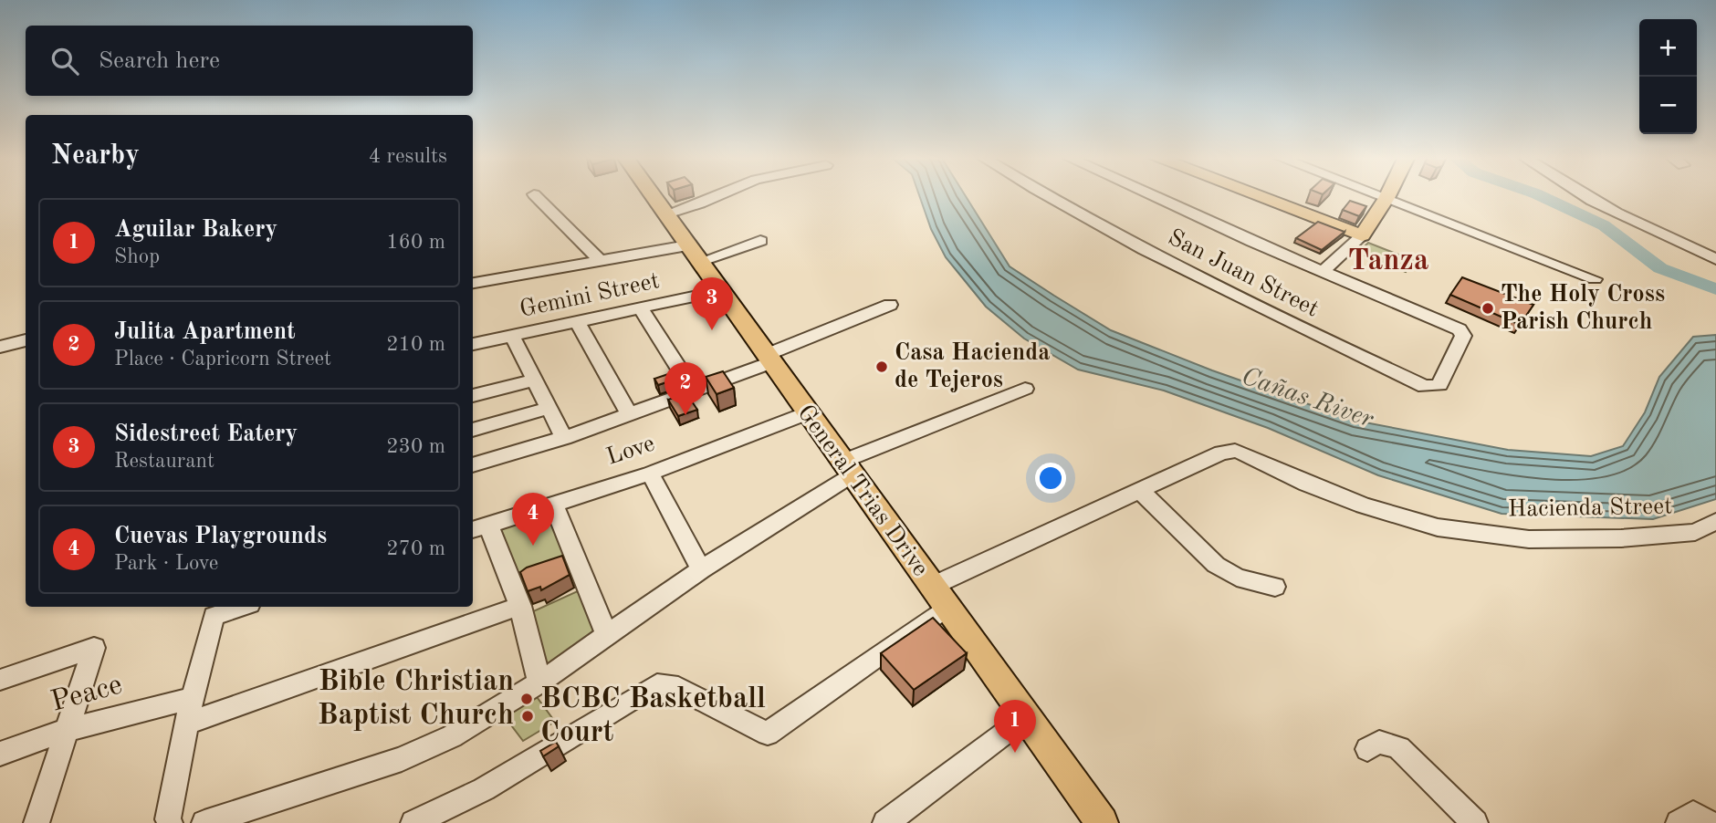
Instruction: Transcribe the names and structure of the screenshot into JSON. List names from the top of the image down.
{
  "streets": {
    "main road": ["General Trias Drive"],
    "street": [
      "San Juan Street",
      "Gemini Street",
      "Love",
      "Hacienda Street",
      "Peace"
    ]
  },
  "crossings": [
    ["Gemini Street", "General Trias Drive"],
    ["Love", "General Trias Drive"],
    ["General Trias Drive", "Hacienda Street"]
  ],
  "districts": ["Tanza"],
  "water": ["Cañas River"],
  "places": [
    "The Holy Cross Parish Church",
    "Casa Hacienda de Tejeros",
    "Bible Christian Baptist Church",
    "BCBC Basketball Court"
  ],
  "page": {
    "map_buttons": ["+", "−"],
    "search": "Search here",
    "heading": ["Nearby", "4 results"],
    "list": [
      {
        "mark": "1",
        "name": "Aguilar Bakery",
        "note": "Shop",
        "value": "160 m"
      },
      {
        "mark": "2",
        "name": "Julita Apartment",
        "note": "Place · Capricorn Street",
        "value": "210 m"
      },
      {
        "mark": "3",
        "name": "Sidestreet Eatery",
        "note": "Restaurant",
        "value": "230 m"
      },
      {
        "mark": "4",
        "name": "Cuevas Playgrounds",
        "note": "Park · Love",
        "value": "270 m"
      }
    ],
    "pins": [
      "3",
      "2",
      "4",
      "1"
    ]
  }
}
